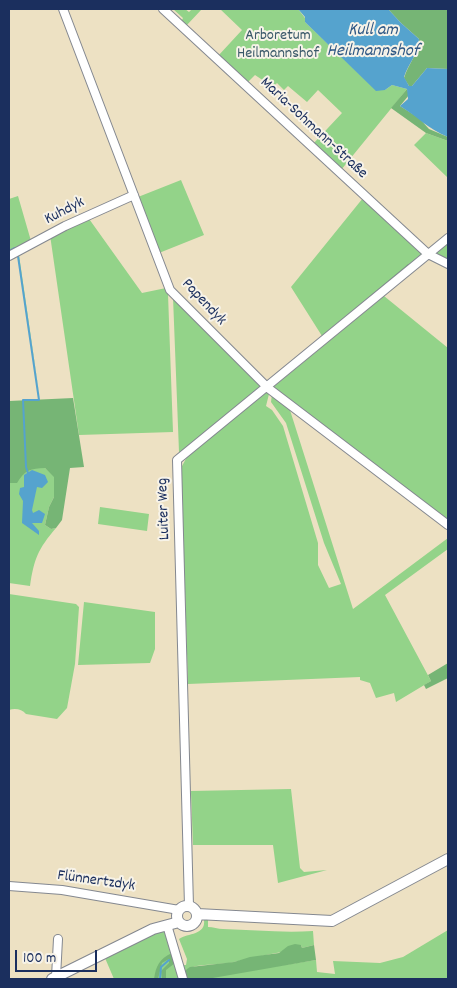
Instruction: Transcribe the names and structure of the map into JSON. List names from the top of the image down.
{
  "streets": {
    "street": [
      "Maria-Sohmann-Straße",
      "Kuhdyk",
      "Papendyk",
      "Luiter Weg",
      "Flünnertzdyk"
    ]
  },
  "crossings": [
    ["Maria-Sohmann-Straße", "Luiter Weg"],
    ["Kuhdyk", "Papendyk"],
    ["Papendyk", "Luiter Weg"],
    ["Luiter Weg", "Flünnertzdyk"]
  ],
  "water": ["Kull am Heilmannshof"],
  "parks": ["Arboretum Heilmannshof"],
  "scale_bar": "100 m"
}
